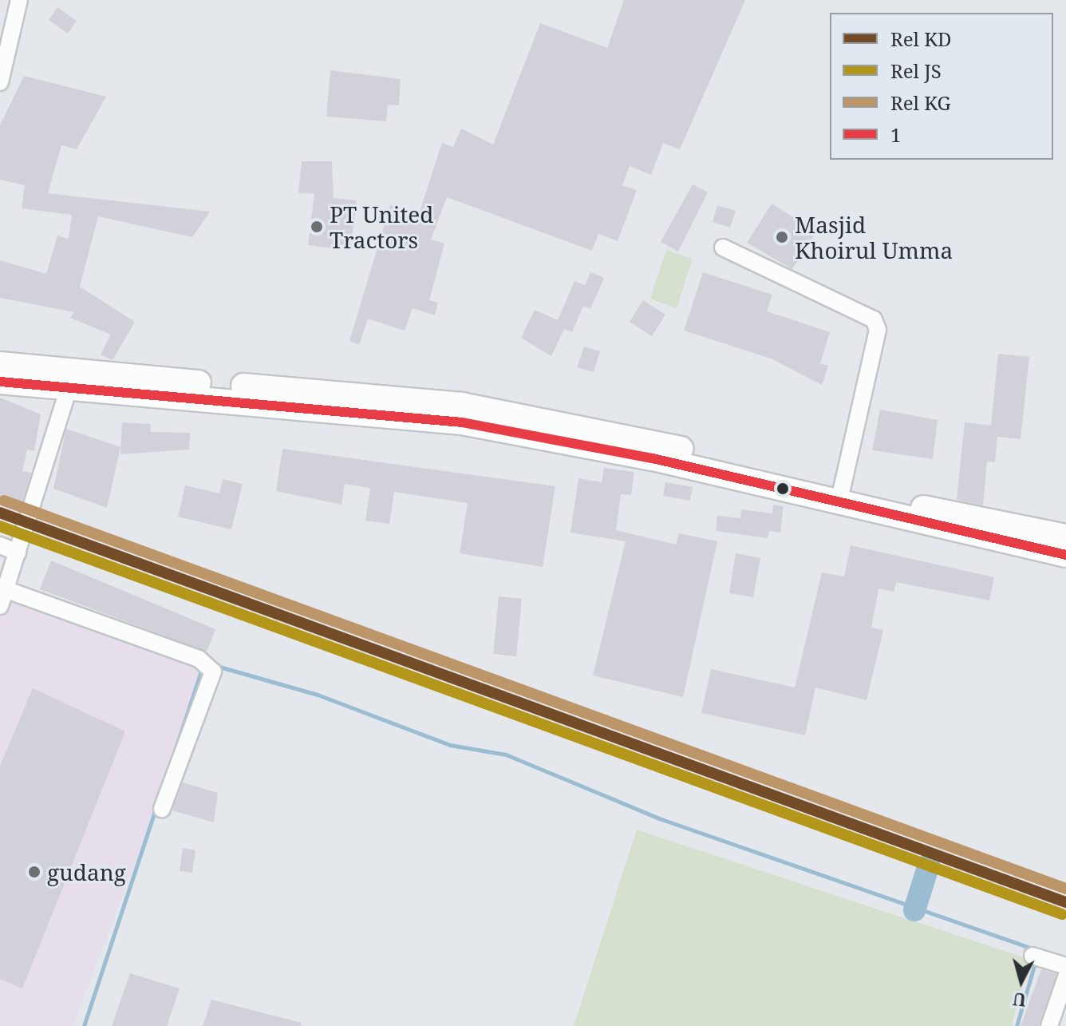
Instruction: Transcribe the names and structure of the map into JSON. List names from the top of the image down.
{
  "places": ["PT United Tractors", "Masjid Khoirul Umma", "gudang"],
  "lines": [
    "transit line 1",
    "rail line KG",
    "rail line KD",
    "rail line JS"
  ],
  "legend": [
    "Rel KD",
    "Rel JS",
    "Rel KG",
    "1"
  ],
  "north": "bottom"
}
